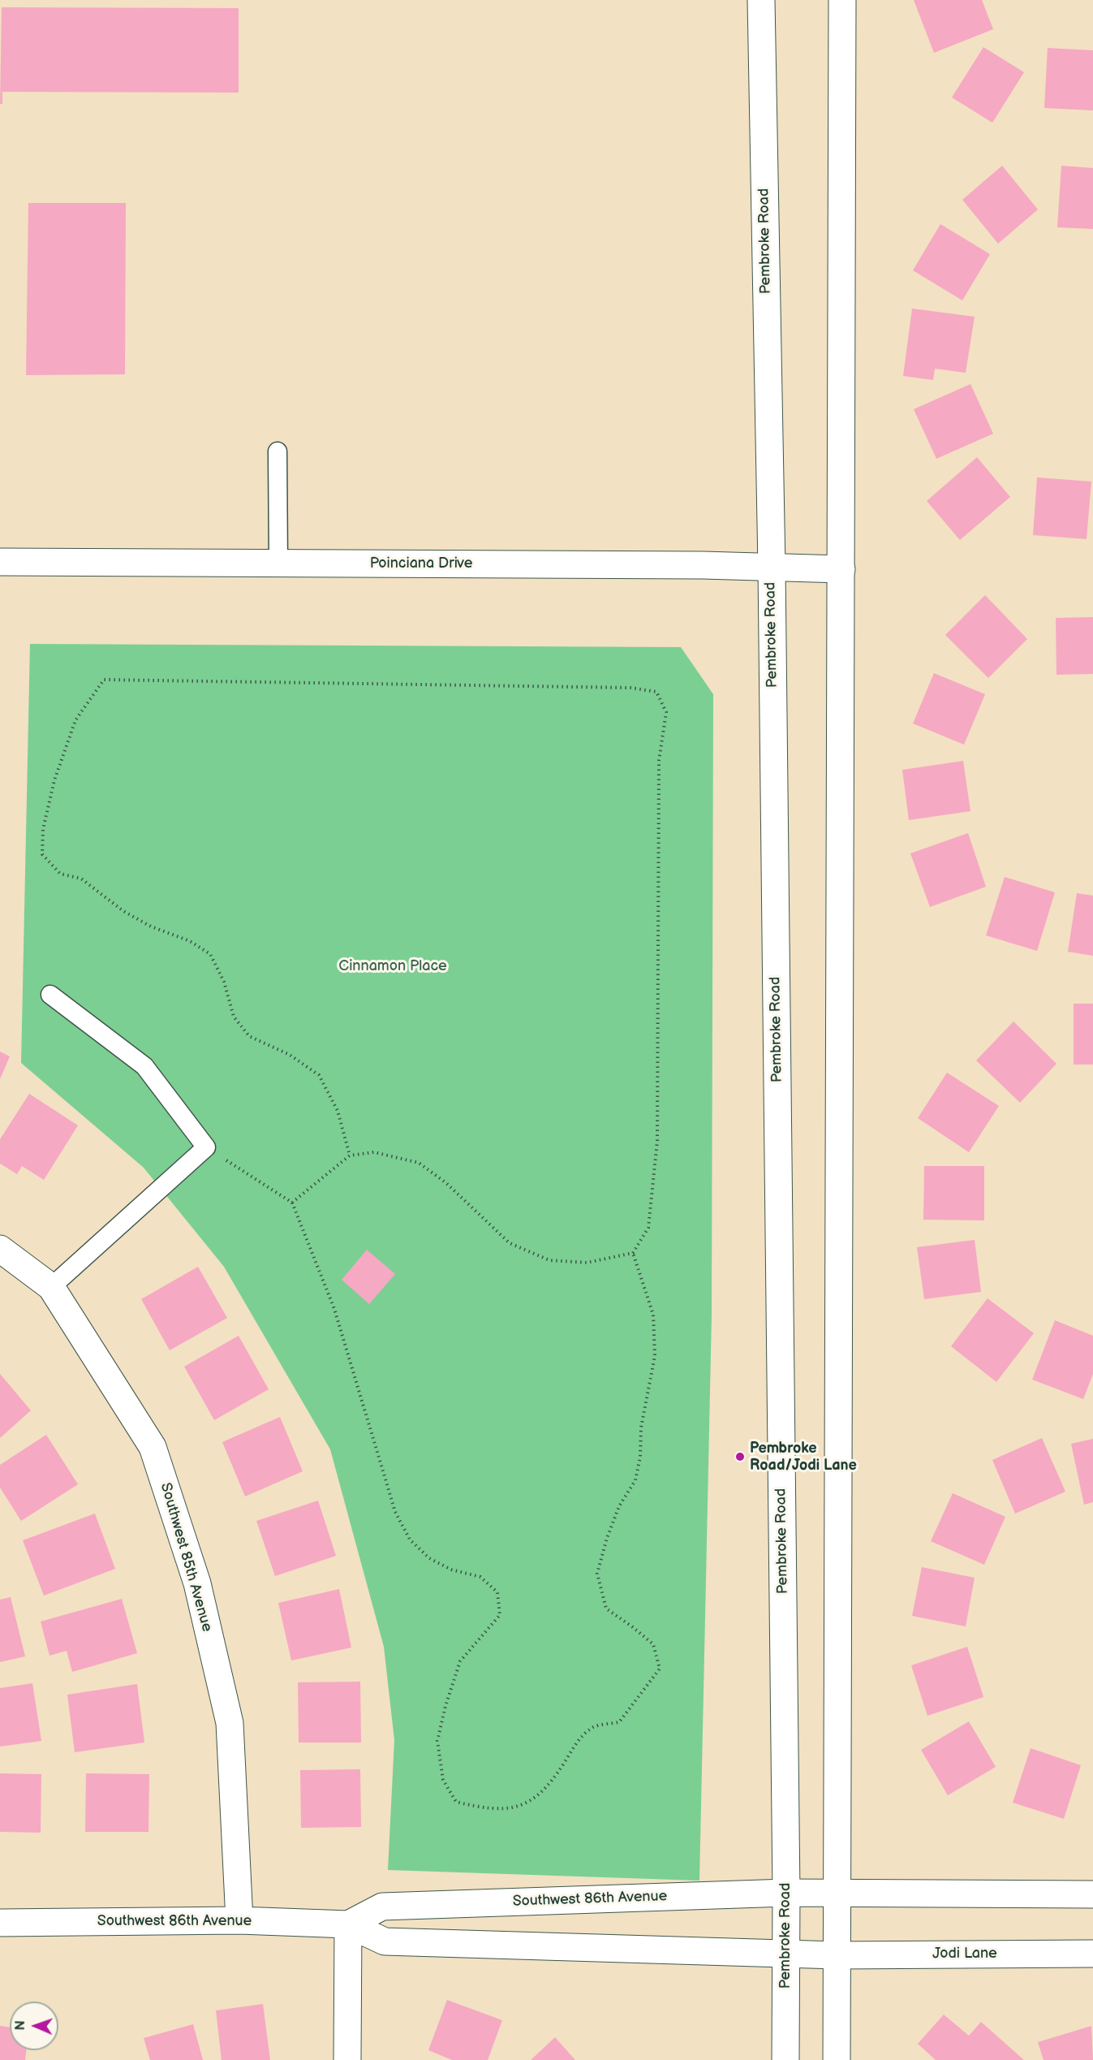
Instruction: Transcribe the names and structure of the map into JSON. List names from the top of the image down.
{
  "streets": {
    "main road": [
      "Pembroke Road",
      "Poinciana Drive",
      "Southwest 85th Avenue",
      "Southwest 86th Avenue",
      "Jodi Lane"
    ]
  },
  "crossings": [
    ["Pembroke Road", "Poinciana Drive"],
    ["Pembroke Road", "Southwest 86th Avenue"],
    ["Southwest 85th Avenue", "Southwest 86th Avenue"],
    ["Southwest 86th Avenue", "Jodi Lane"]
  ],
  "parks": ["Cinnamon Place"],
  "places": ["Pembroke Road/Jodi Lane"],
  "north": "left"
}
